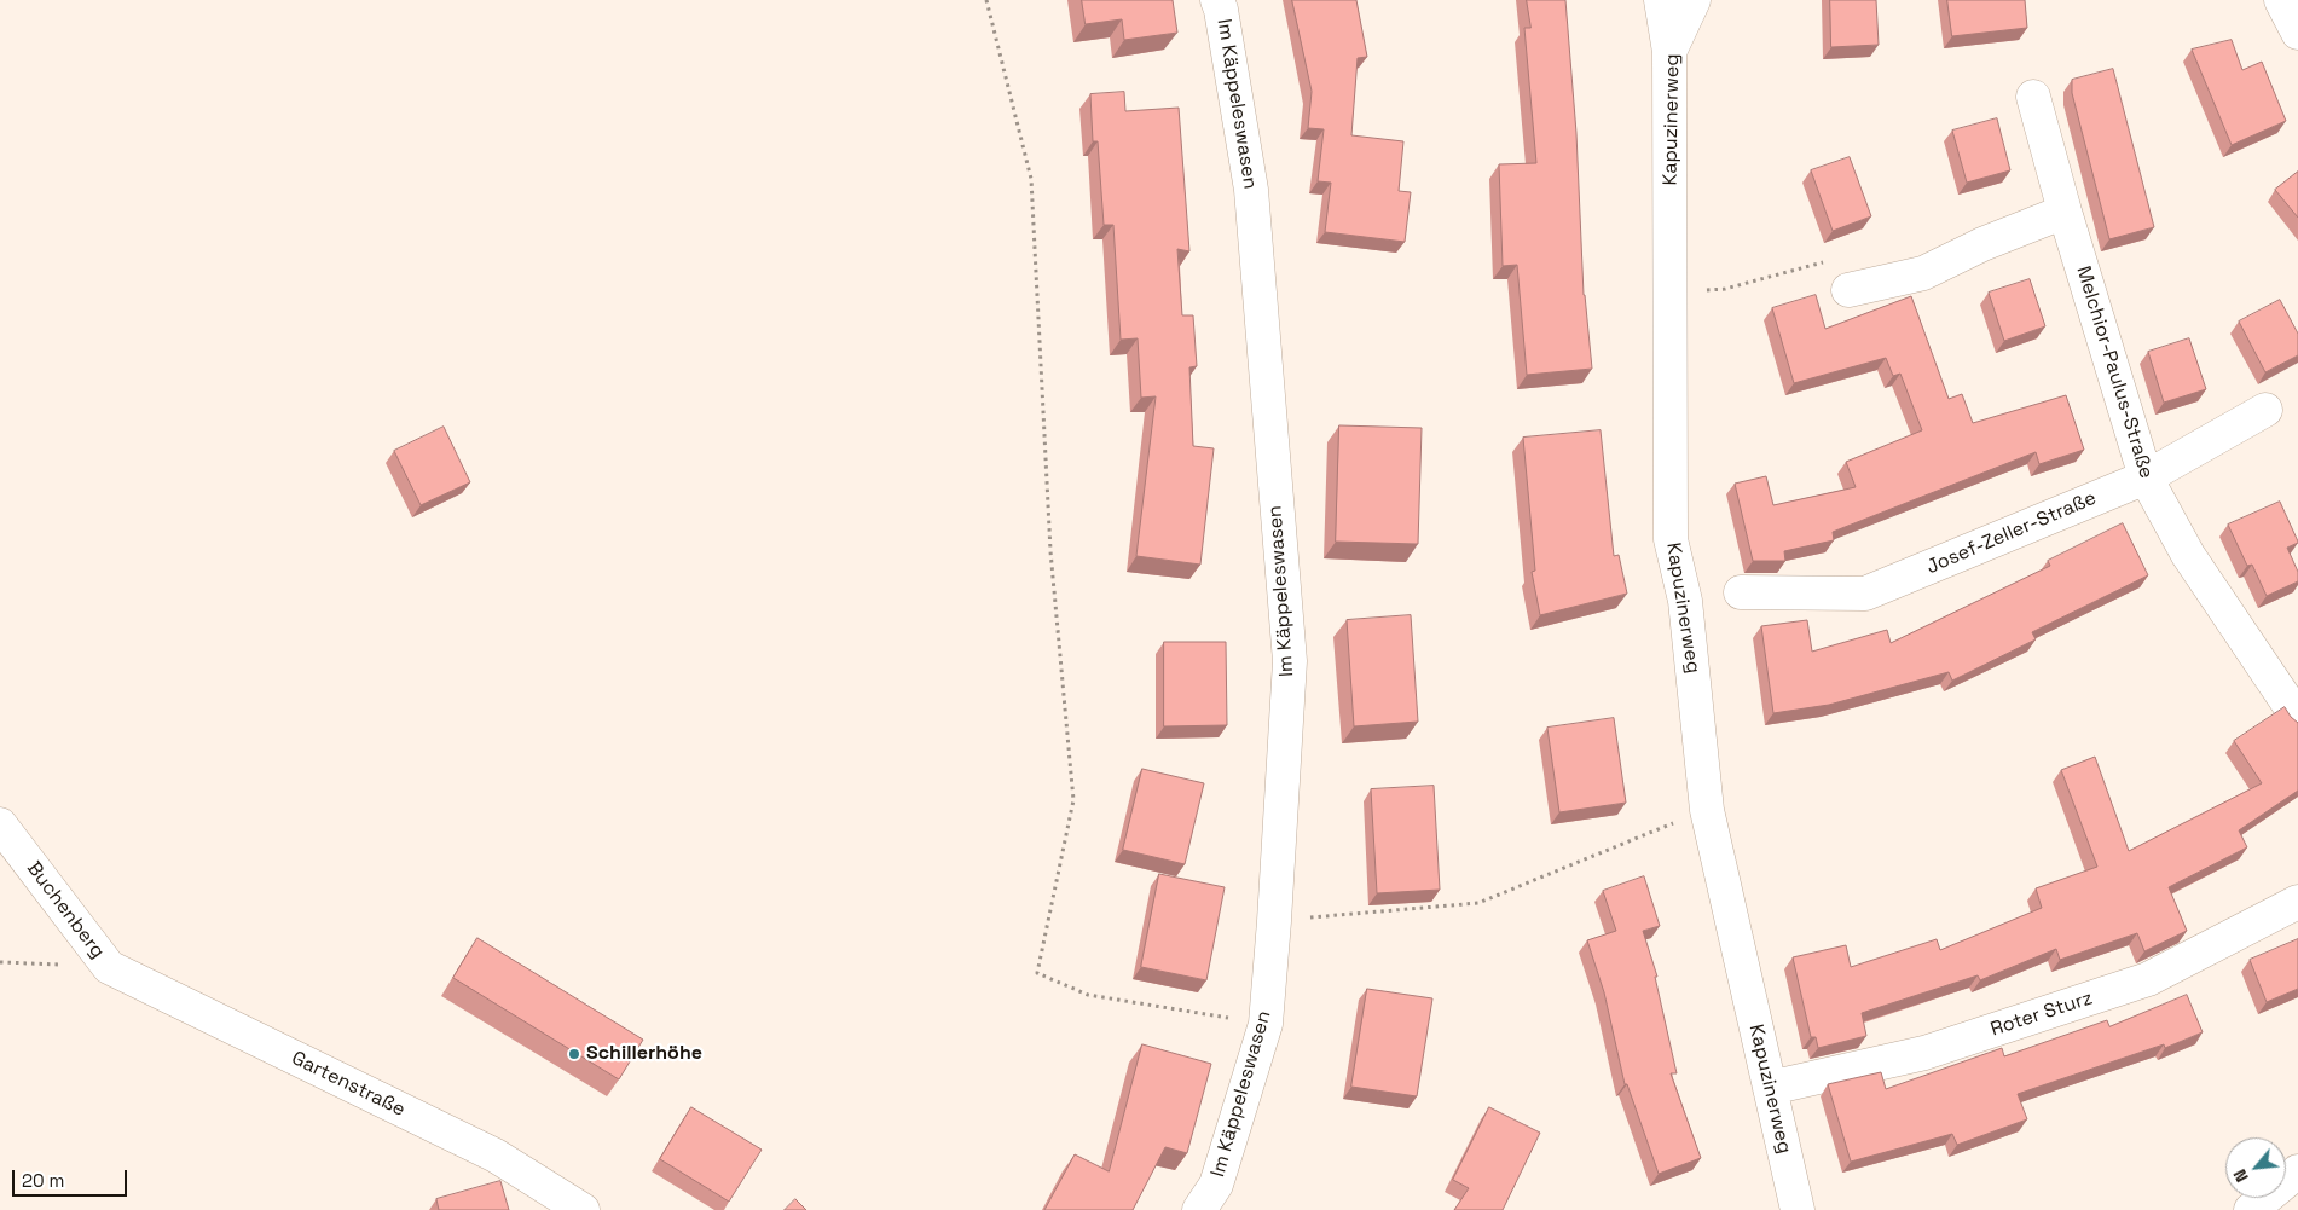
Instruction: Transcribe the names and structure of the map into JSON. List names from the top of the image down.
{
  "streets": {
    "street": [
      "Im Käppeleswasen",
      "Kapuzinerweg",
      "Melchior-Paulus-Straße",
      "Josef-Zeller-Straße",
      "Buchenberg",
      "Roter Sturz",
      "Gartenstraße"
    ]
  },
  "crossings": [
    ["Kapuzinerweg", "Roter Sturz"],
    ["Melchior-Paulus-Straße", "Josef-Zeller-Straße"],
    ["Buchenberg", "Gartenstraße"]
  ],
  "places": ["Schillerhöhe"],
  "scale_bar": "20 m",
  "north": "bottom left"
}
